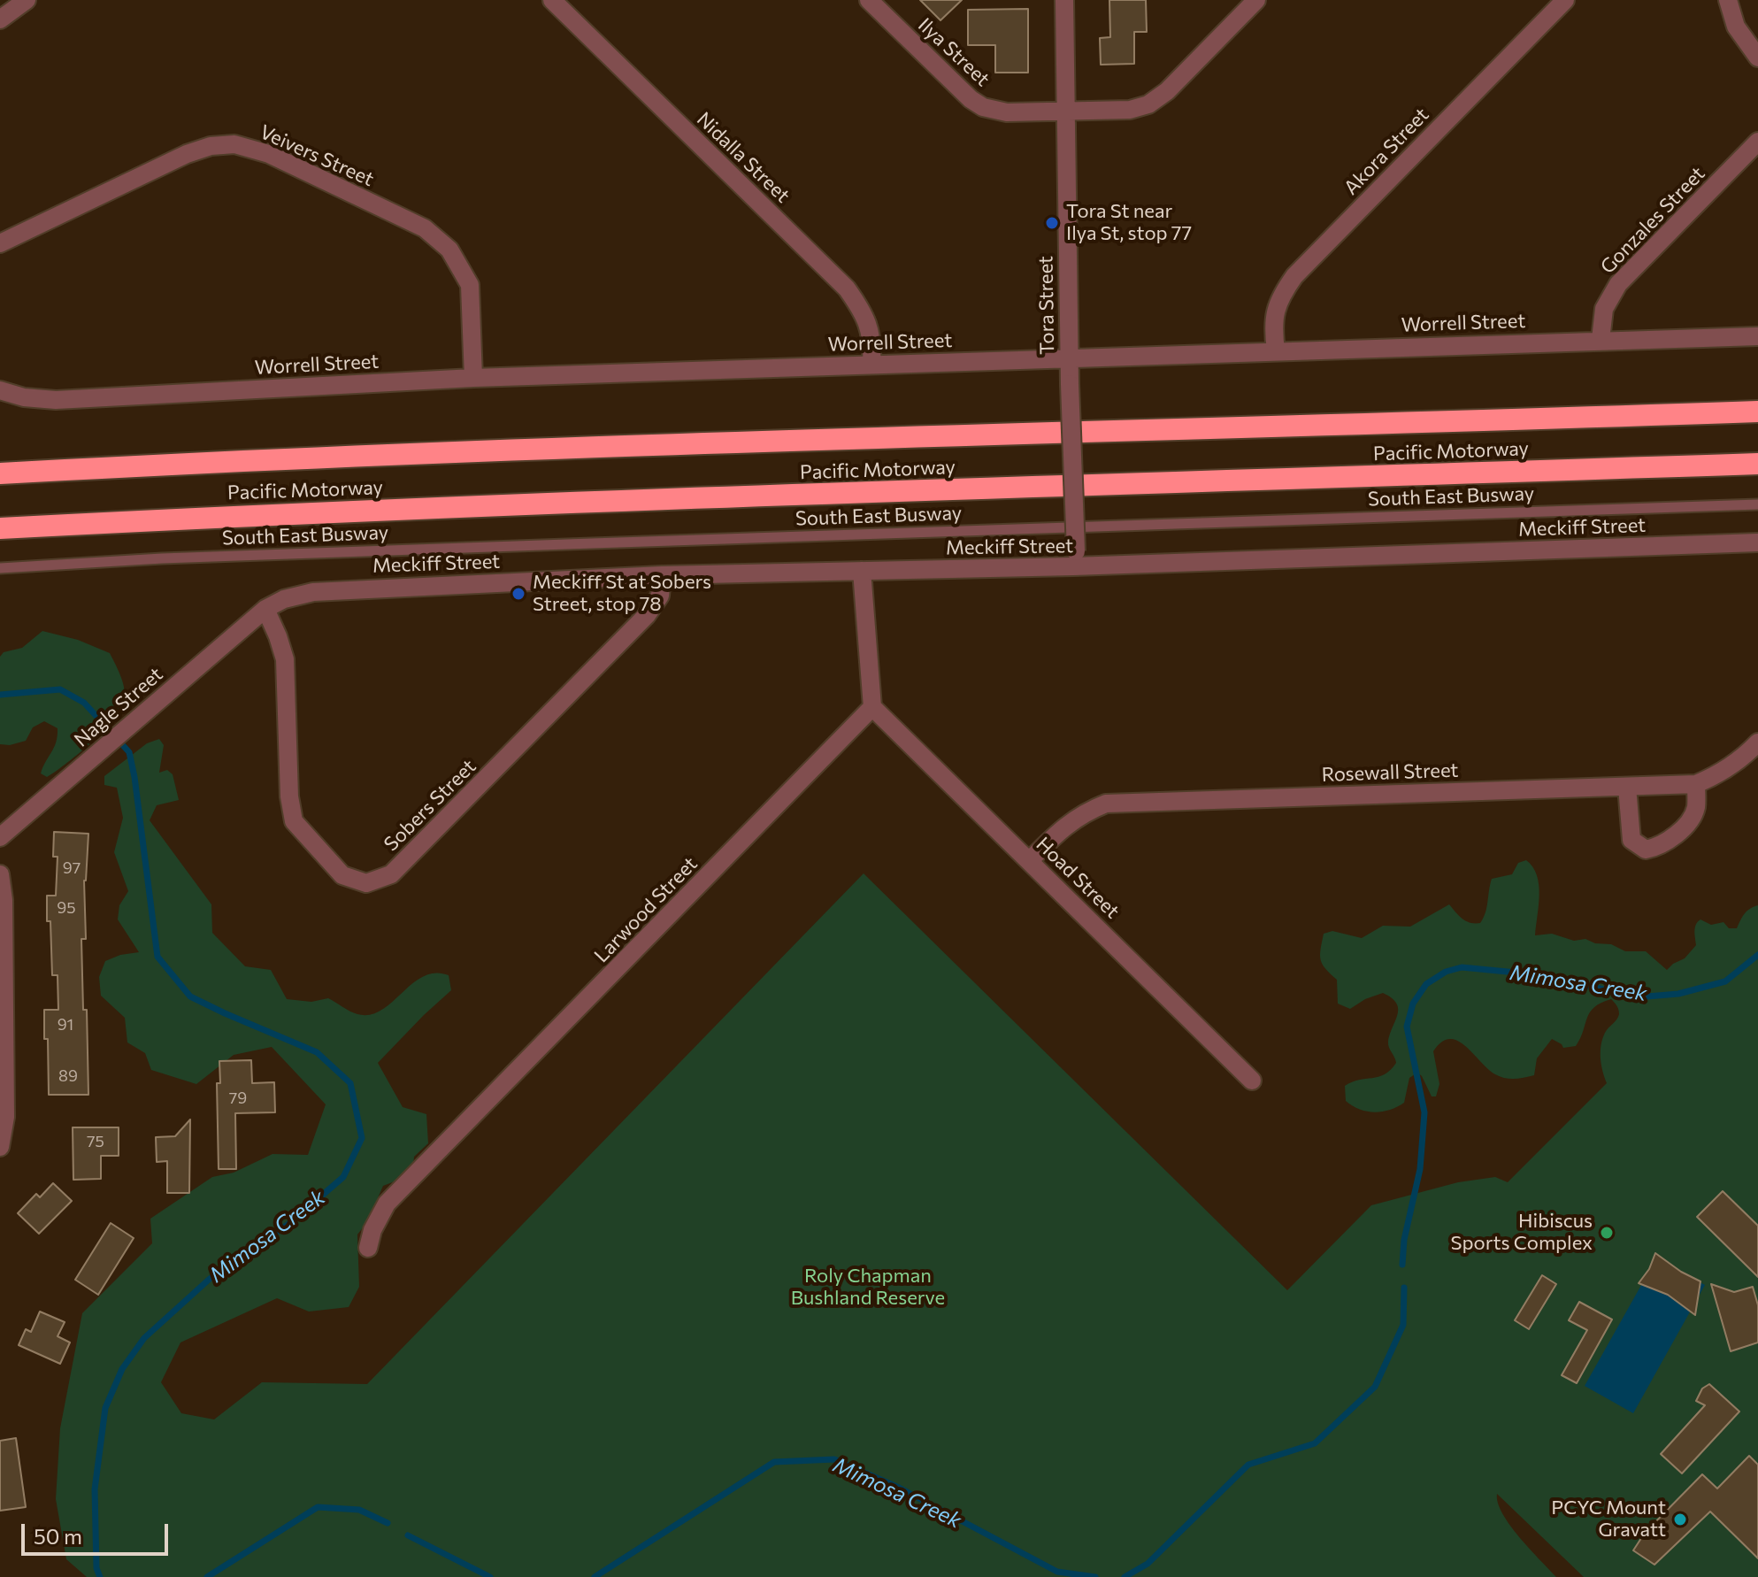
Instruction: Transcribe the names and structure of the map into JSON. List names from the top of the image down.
{
  "streets": {
    "highway": ["Pacific Motorway"],
    "street": [
      "Ilya Street",
      "Akora Street",
      "Veivers Street",
      "Nidalla Street",
      "Gonzales Street",
      "Tora Street",
      "Worrell Street",
      "Meckiff Street",
      "Nagle Street",
      "Rosewall Street",
      "Sobers Street",
      "Hoad Street",
      "Larwood Street"
    ],
    "lane": ["South East Busway"]
  },
  "crossings": [
    ["Ilya Street", "Tora Street"],
    ["Akora Street", "Worrell Street"],
    ["Veivers Street", "Worrell Street"],
    ["Nidalla Street", "Worrell Street"],
    ["Gonzales Street", "Worrell Street"],
    ["Tora Street", "Worrell Street"],
    ["Tora Street", "Meckiff Street"],
    ["Meckiff Street", "Nagle Street"],
    ["Meckiff Street", "Sobers Street"],
    ["Nagle Street", "Sobers Street"],
    ["Rosewall Street", "Hoad Street"],
    ["Hoad Street", "Larwood Street"]
  ],
  "water": ["Mimosa Creek"],
  "parks": ["Roly Chapman Bushland Reserve"],
  "places": [
    "Tora St near Ilya St, stop 77",
    "Meckiff St at Sobers Street, stop 78",
    "Hibiscus Sports Complex",
    "PCYC Mount Gravatt"
  ],
  "house_numbers": [
    "97",
    "95",
    "91",
    "89",
    "79",
    "75"
  ],
  "scale_bar": "50 m"
}
